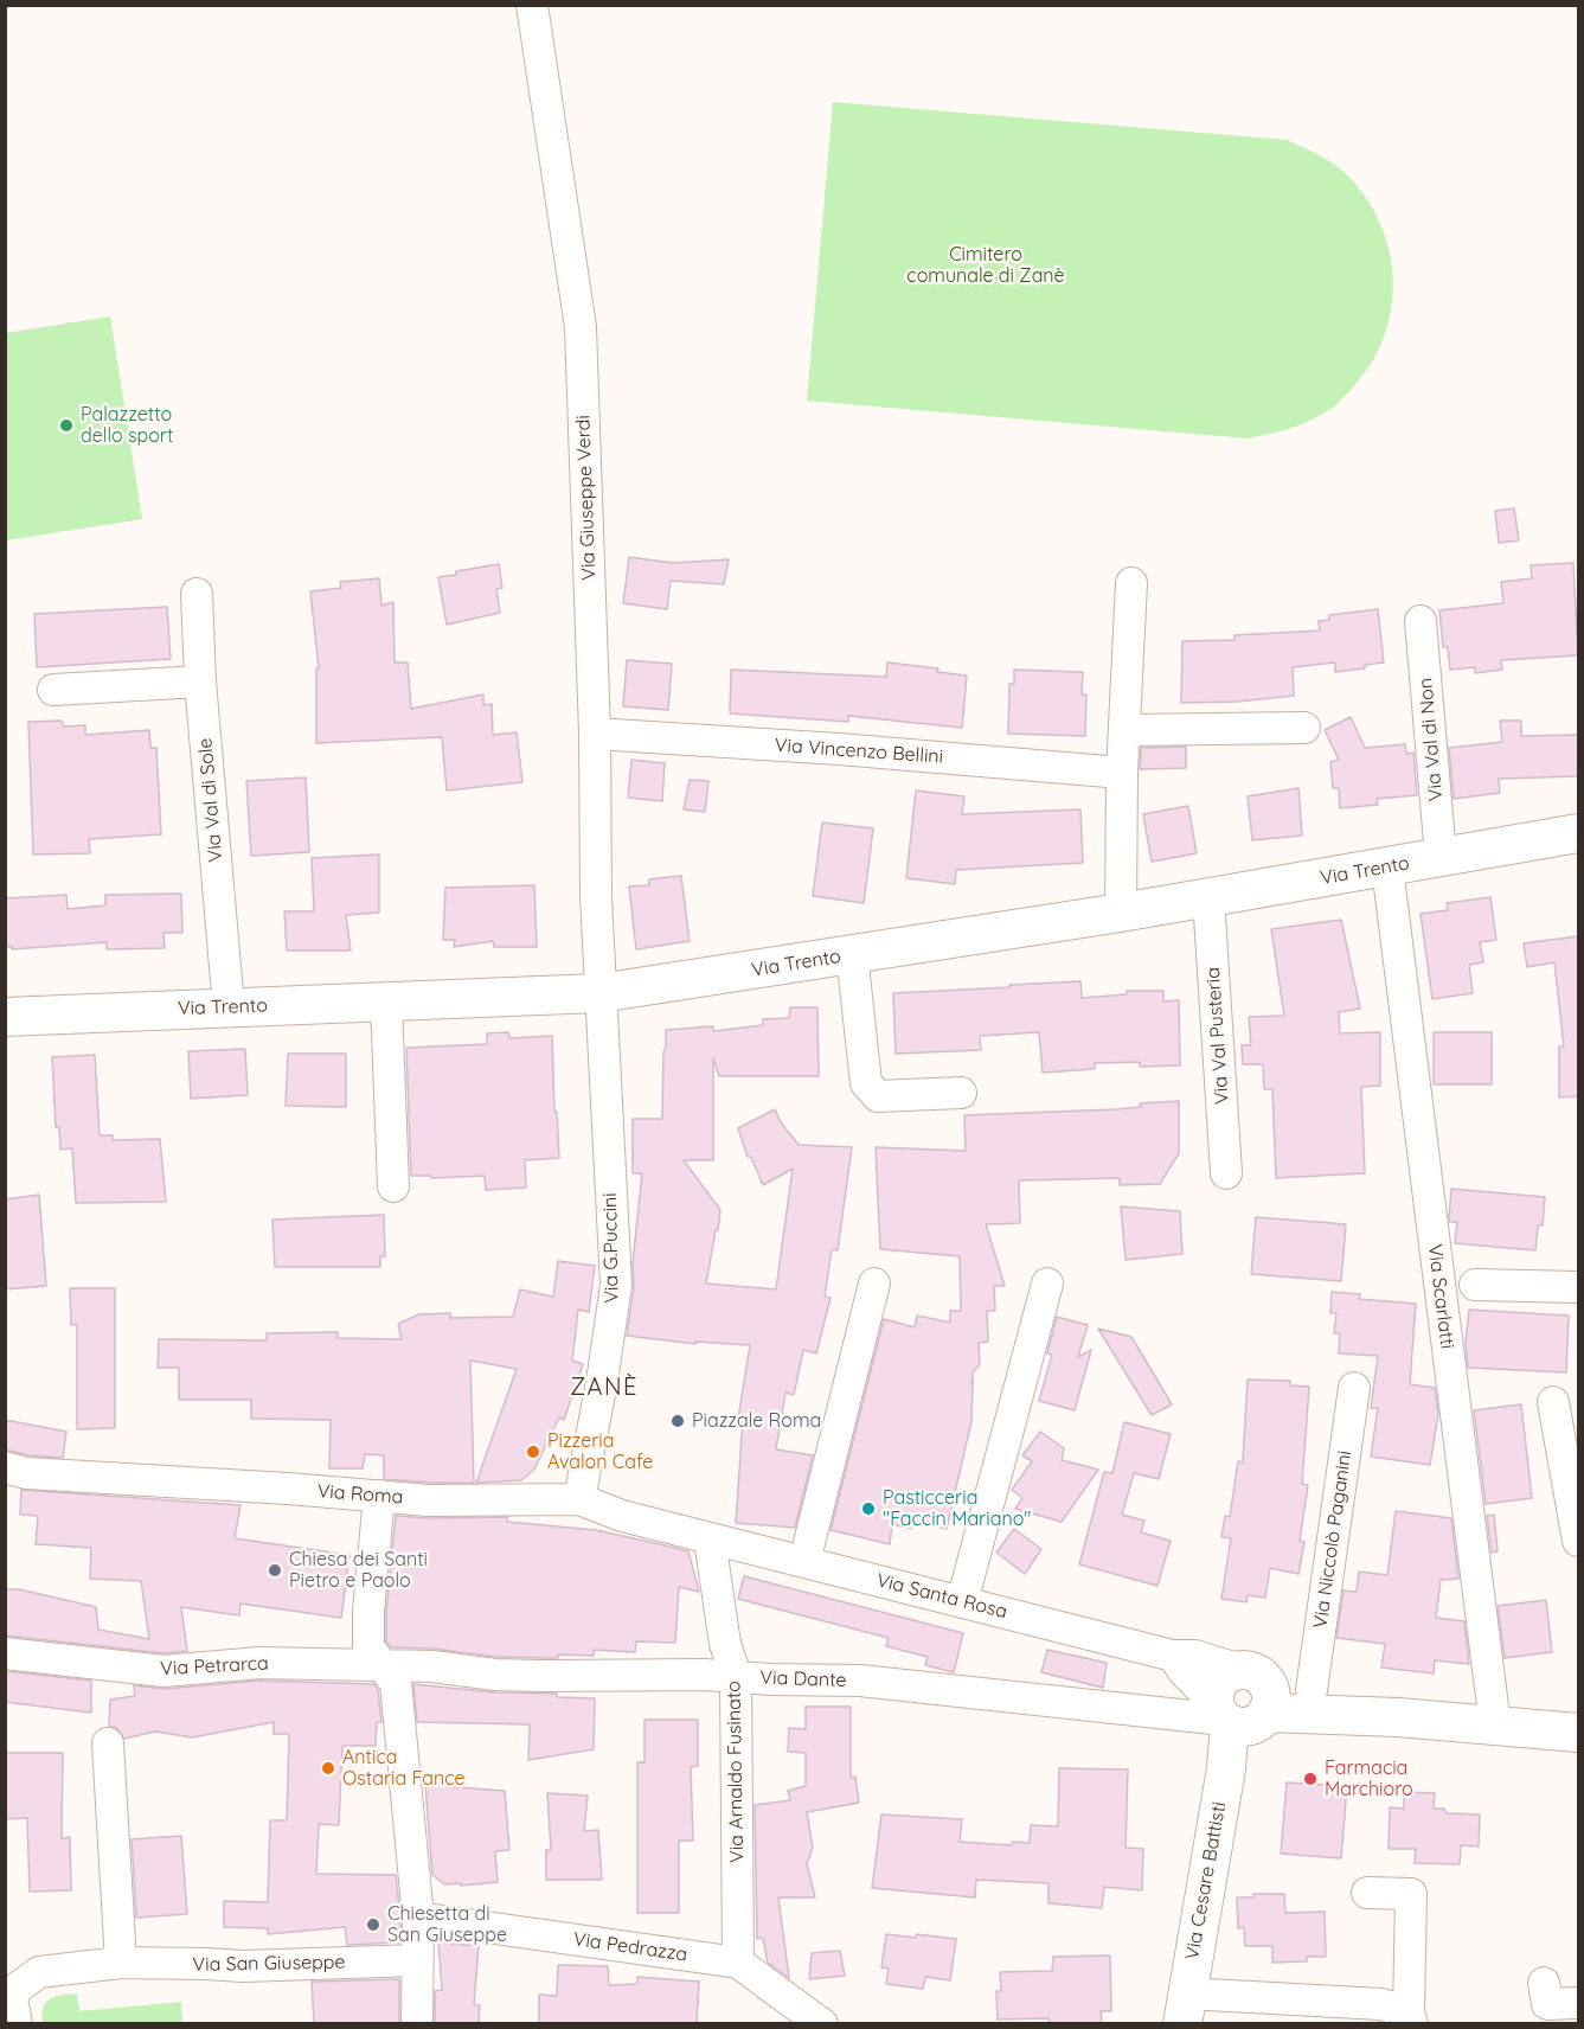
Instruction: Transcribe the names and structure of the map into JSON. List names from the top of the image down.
{
  "streets": {
    "street": [
      "Via Giuseppe Verdi",
      "Via Val di Non",
      "Via Vincenzo Bellini",
      "Via Val di Sole",
      "Via Trento",
      "Via Val Pusteria",
      "Via G.Puccini",
      "Via Scarlatti",
      "Via Roma",
      "Via Niccolò Paganini",
      "Via Santa Rosa",
      "Via Petrarca",
      "Via Dante",
      "Via Arnaldo Fusinato",
      "Via Cesare Battisti",
      "Via Pedrazza",
      "Via San Giuseppe"
    ]
  },
  "crossings": [
    ["Via Giuseppe Verdi", "Via Vincenzo Bellini"],
    ["Via Giuseppe Verdi", "Via Trento"],
    ["Via Giuseppe Verdi", "Via G.Puccini"],
    ["Via Val di Non", "Via Trento"],
    ["Via Val di Sole", "Via Trento"],
    ["Via Trento", "Via Val Pusteria"],
    ["Via Trento", "Via G.Puccini"],
    ["Via Trento", "Via Scarlatti"],
    ["Via G.Puccini", "Via Roma"],
    ["Via Scarlatti", "Via Santa Rosa"],
    ["Via Roma", "Via Santa Rosa"],
    ["Via Roma", "Via Arnaldo Fusinato"],
    ["Via Niccolò Paganini", "Via Santa Rosa"],
    ["Via Santa Rosa", "Via Dante"],
    ["Via Santa Rosa", "Via Arnaldo Fusinato"],
    ["Via Santa Rosa", "Via Cesare Battisti"],
    ["Via Petrarca", "Via Dante"],
    ["Via Dante", "Via Arnaldo Fusinato"],
    ["Via Dante", "Via Cesare Battisti"],
    ["Via Arnaldo Fusinato", "Via Pedrazza"]
  ],
  "districts": ["ZANÈ"],
  "parks": ["Cimitero comunale di Zanè"],
  "places": [
    "Palazzetto dello sport",
    "Piazzale Roma",
    "Pizzeria Avalon Cafe",
    "Pasticceria \"Faccin Mariano\"",
    "Chiesa dei Santi Pietro e Paolo",
    "Antica Ostaria Fance",
    "Farmacia Marchioro",
    "Chiesetta di San Giuseppe"
  ]
}
